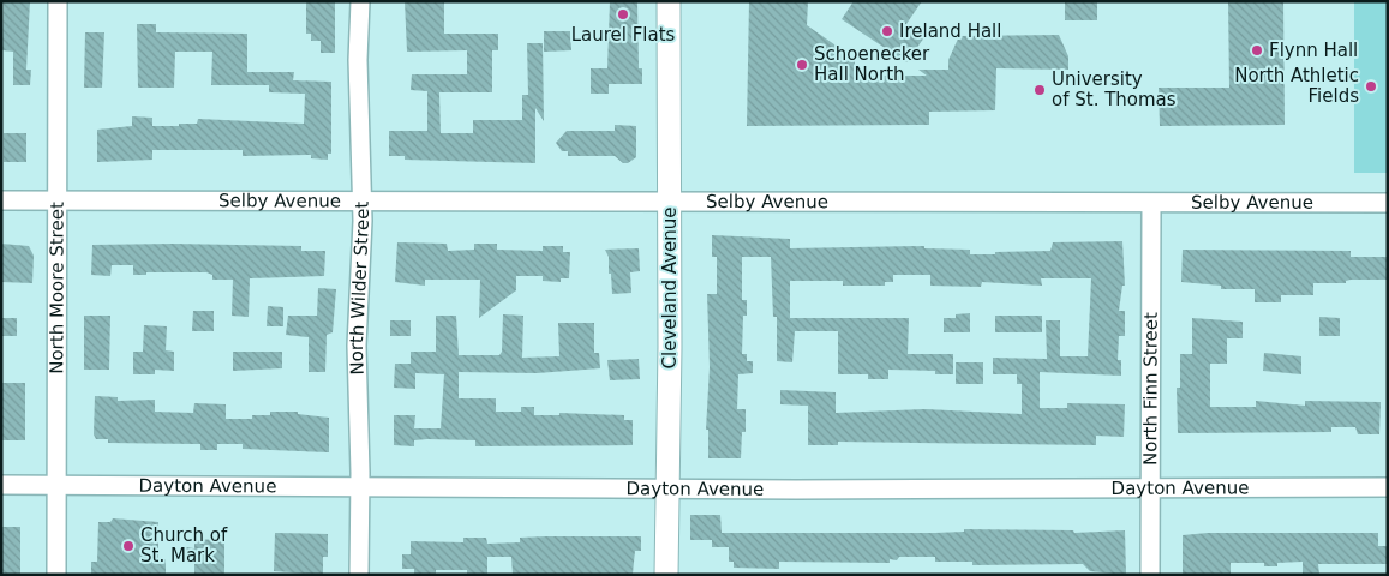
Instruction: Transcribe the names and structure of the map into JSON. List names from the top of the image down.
{
  "streets": {
    "street": [
      "Selby Avenue",
      "North Moore Street",
      "North Wilder Street",
      "Cleveland Avenue",
      "North Finn Street",
      "Dayton Avenue"
    ]
  },
  "crossings": [
    ["Selby Avenue", "North Moore Street"],
    ["Selby Avenue", "North Wilder Street"],
    ["Selby Avenue", "Cleveland Avenue"],
    ["Selby Avenue", "North Finn Street"],
    ["North Moore Street", "Dayton Avenue"],
    ["North Wilder Street", "Dayton Avenue"],
    ["Cleveland Avenue", "Dayton Avenue"],
    ["North Finn Street", "Dayton Avenue"]
  ],
  "places": [
    "Laurel Flats",
    "Ireland Hall",
    "Flynn Hall",
    "Schoenecker Hall North",
    "North Athletic Fields",
    "University of St. Thomas",
    "Church of St. Mark"
  ]
}
